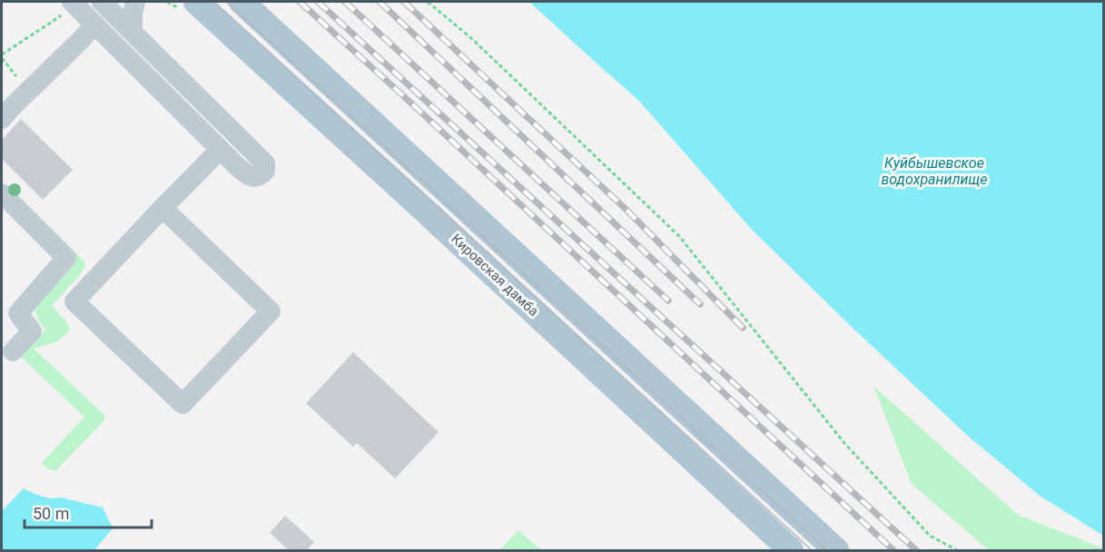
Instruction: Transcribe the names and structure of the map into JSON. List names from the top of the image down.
{
  "streets": {
    "main road": ["Кировская дамба"]
  },
  "water": ["Куйбышевское водохранилище"],
  "scale_bar": "50 m"
}
